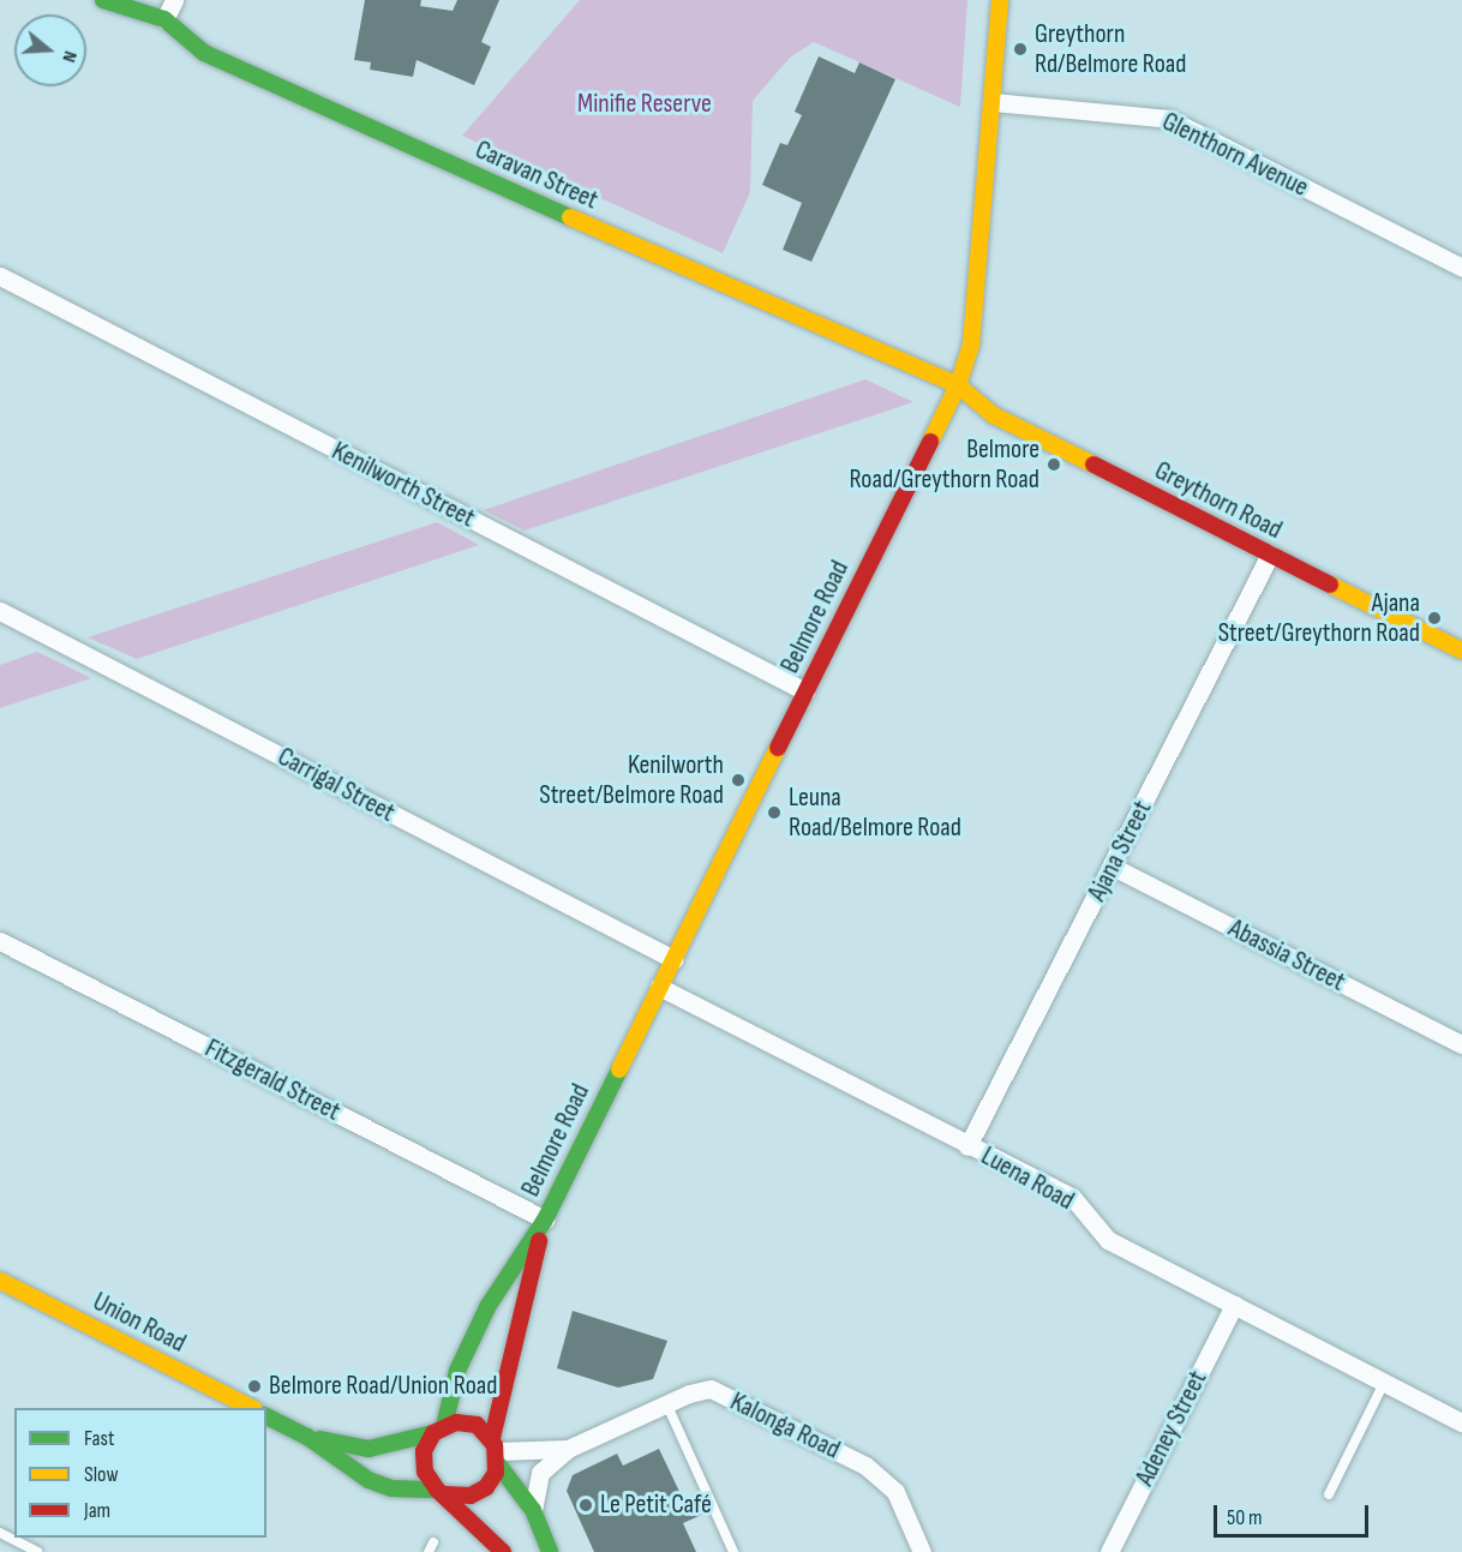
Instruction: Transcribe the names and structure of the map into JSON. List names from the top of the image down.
{
  "streets": {
    "main road": [
      "Caravan Street",
      "Greythorn Road",
      "Belmore Road",
      "Union Road"
    ],
    "street": [
      "Glenthorn Avenue",
      "Kenilworth Street",
      "Carrigal Street",
      "Ajana Street",
      "Abassia Street",
      "Fitzgerald Street",
      "Luena Road",
      "Kalonga Road",
      "Adeney Street"
    ]
  },
  "crossings": [
    ["Glenthorn Avenue", "Belmore Road"],
    ["Caravan Street", "Greythorn Road"],
    ["Caravan Street", "Belmore Road"],
    ["Kenilworth Street", "Belmore Road"],
    ["Greythorn Road", "Belmore Road"],
    ["Greythorn Road", "Ajana Street"],
    ["Belmore Road", "Carrigal Street"],
    ["Belmore Road", "Fitzgerald Street"],
    ["Belmore Road", "Luena Road"],
    ["Belmore Road", "Kalonga Road"],
    ["Ajana Street", "Abassia Street"],
    ["Ajana Street", "Luena Road"],
    ["Luena Road", "Adeney Street"]
  ],
  "parks": ["Minifie Reserve"],
  "places": [
    "Greythorn Rd/Belmore Road",
    "Belmore Road/Greythorn Road",
    "Ajana Street/Greythorn Road",
    "Kenilworth Street/Belmore Road",
    "Leuna Road/Belmore Road",
    "Belmore Road/Union Road",
    "Le Petit Café"
  ],
  "legend": ["Fast", "Slow", "Jam"],
  "scale_bar": "50 m",
  "north": "right"
}
